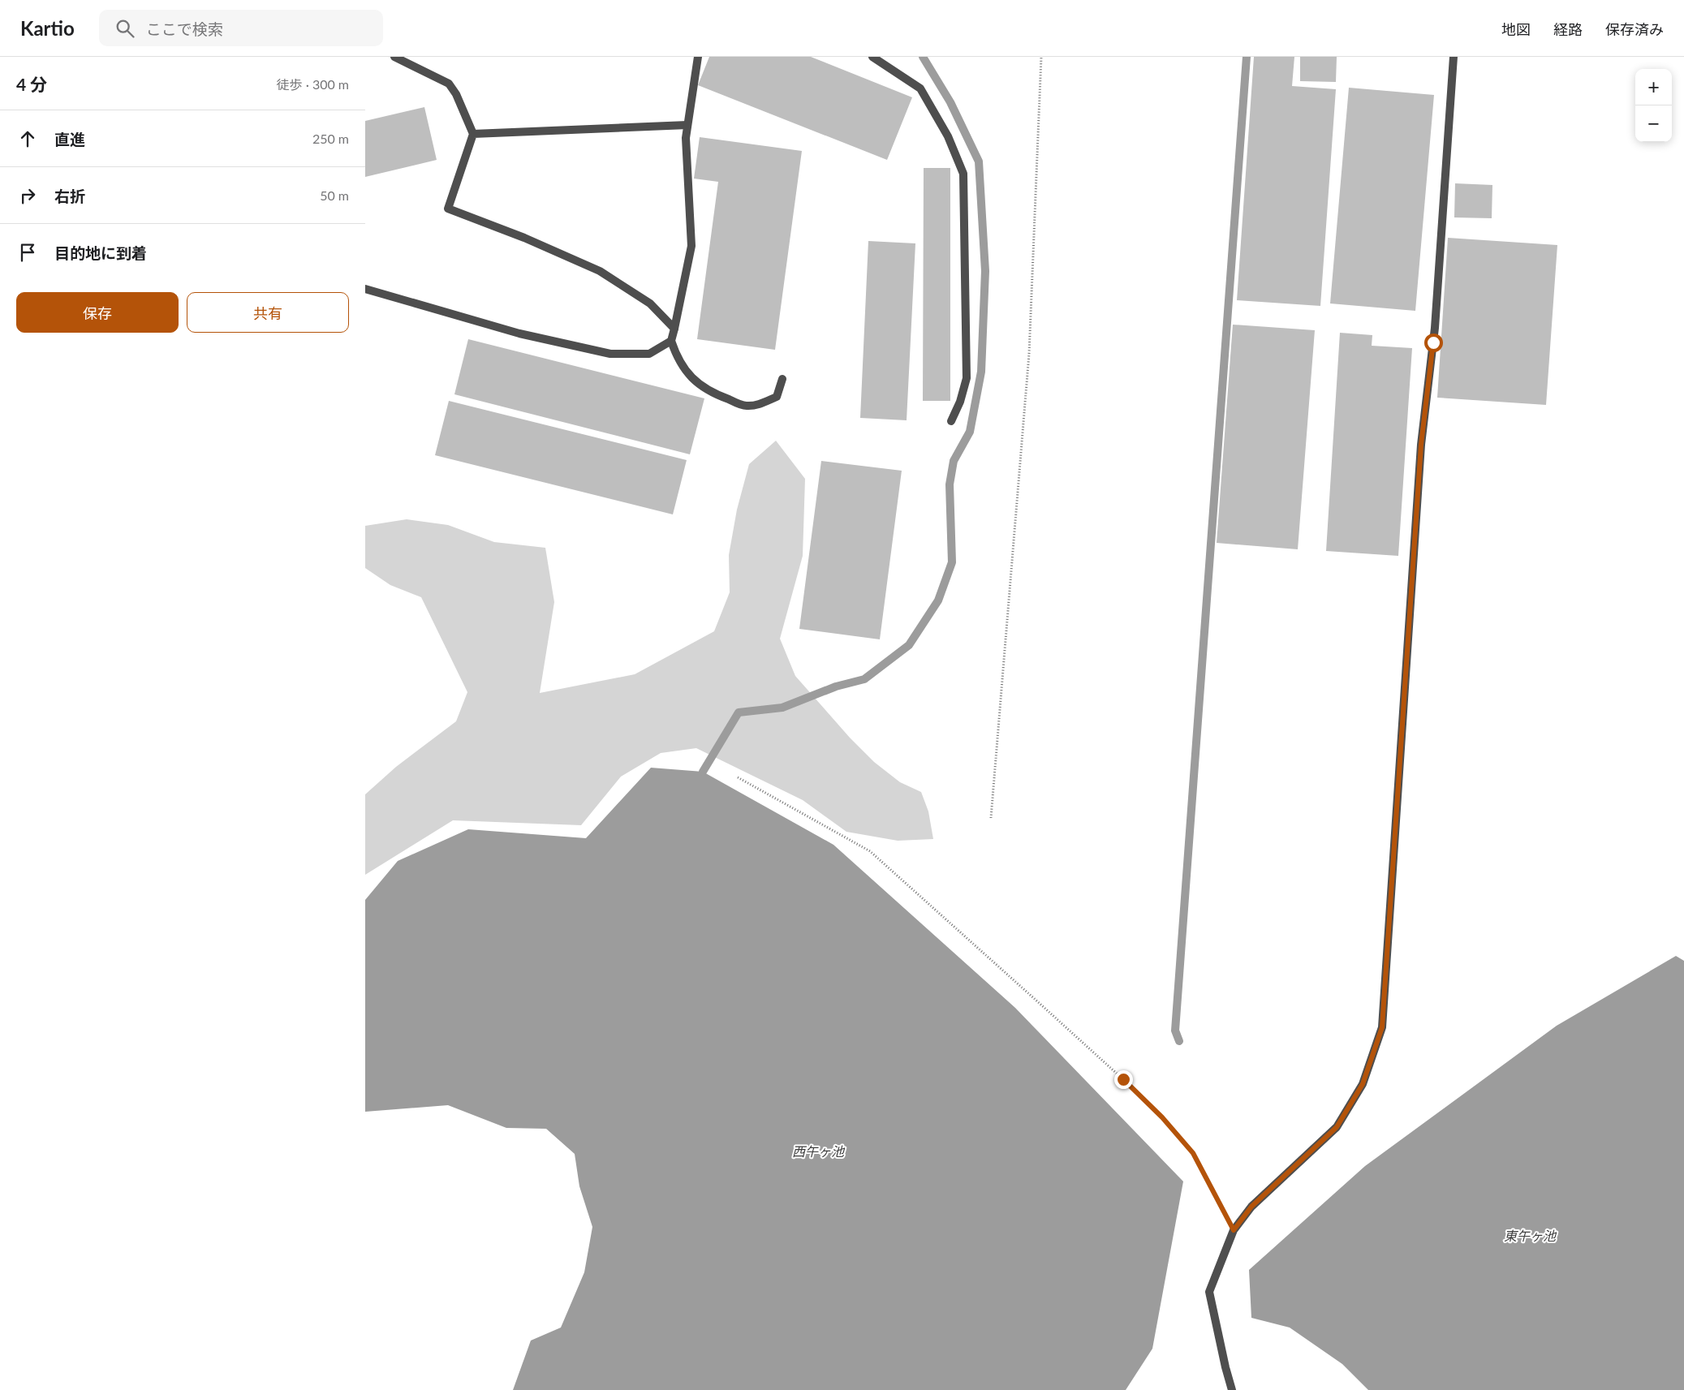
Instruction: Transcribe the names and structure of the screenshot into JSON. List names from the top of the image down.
{
  "water": ["西午ヶ池", "東午ヶ池"],
  "page": {
    "header": "Kartio",
    "search": "ここで検索",
    "nav": ["地図", "経路", "保存済み"],
    "heading": ["4 分", "徒歩 · 300 m"],
    "map_buttons": ["+", "−"],
    "list": [
      ["直進", "250 m"],
      ["右折", "50 m"],
      "目的地に到着"
    ],
    "buttons": ["保存", "共有"]
  }
}
